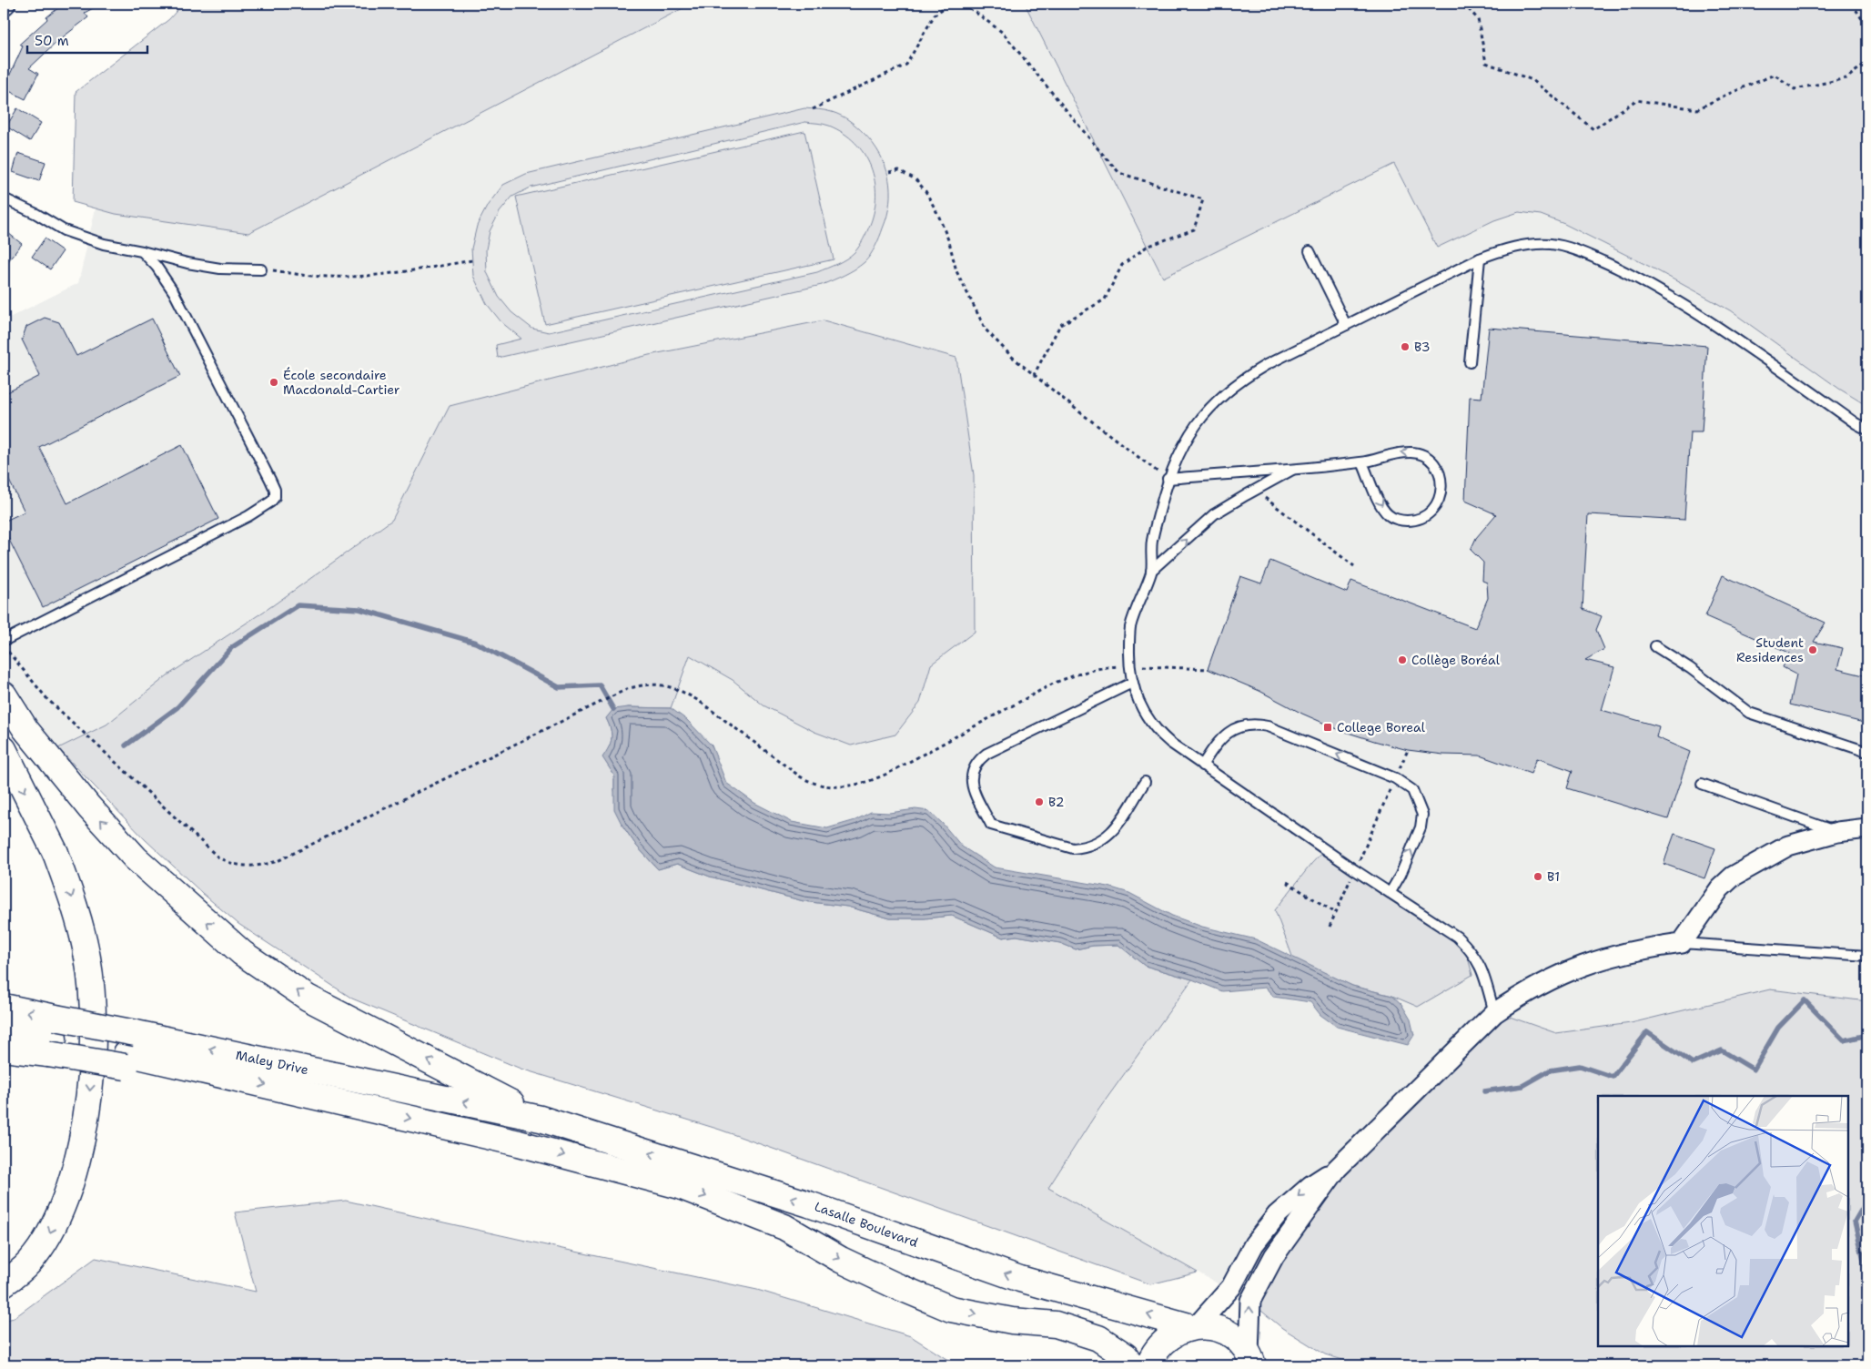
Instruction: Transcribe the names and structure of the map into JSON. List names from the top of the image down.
{
  "streets": {
    "main road": ["Maley Drive", "Lasalle Boulevard"]
  },
  "crossings": [
    ["Maley Drive", "Lasalle Boulevard"]
  ],
  "one_way": ["Lasalle Boulevard"],
  "places": {
    "other": [
      "B3",
      "École secondaire Macdonald-Cartier",
      "Student Residences",
      "Collège Boréal",
      "B2",
      "B1"
    ],
    "transit": ["College Boreal"]
  },
  "scale_bar": "50 m"
}
